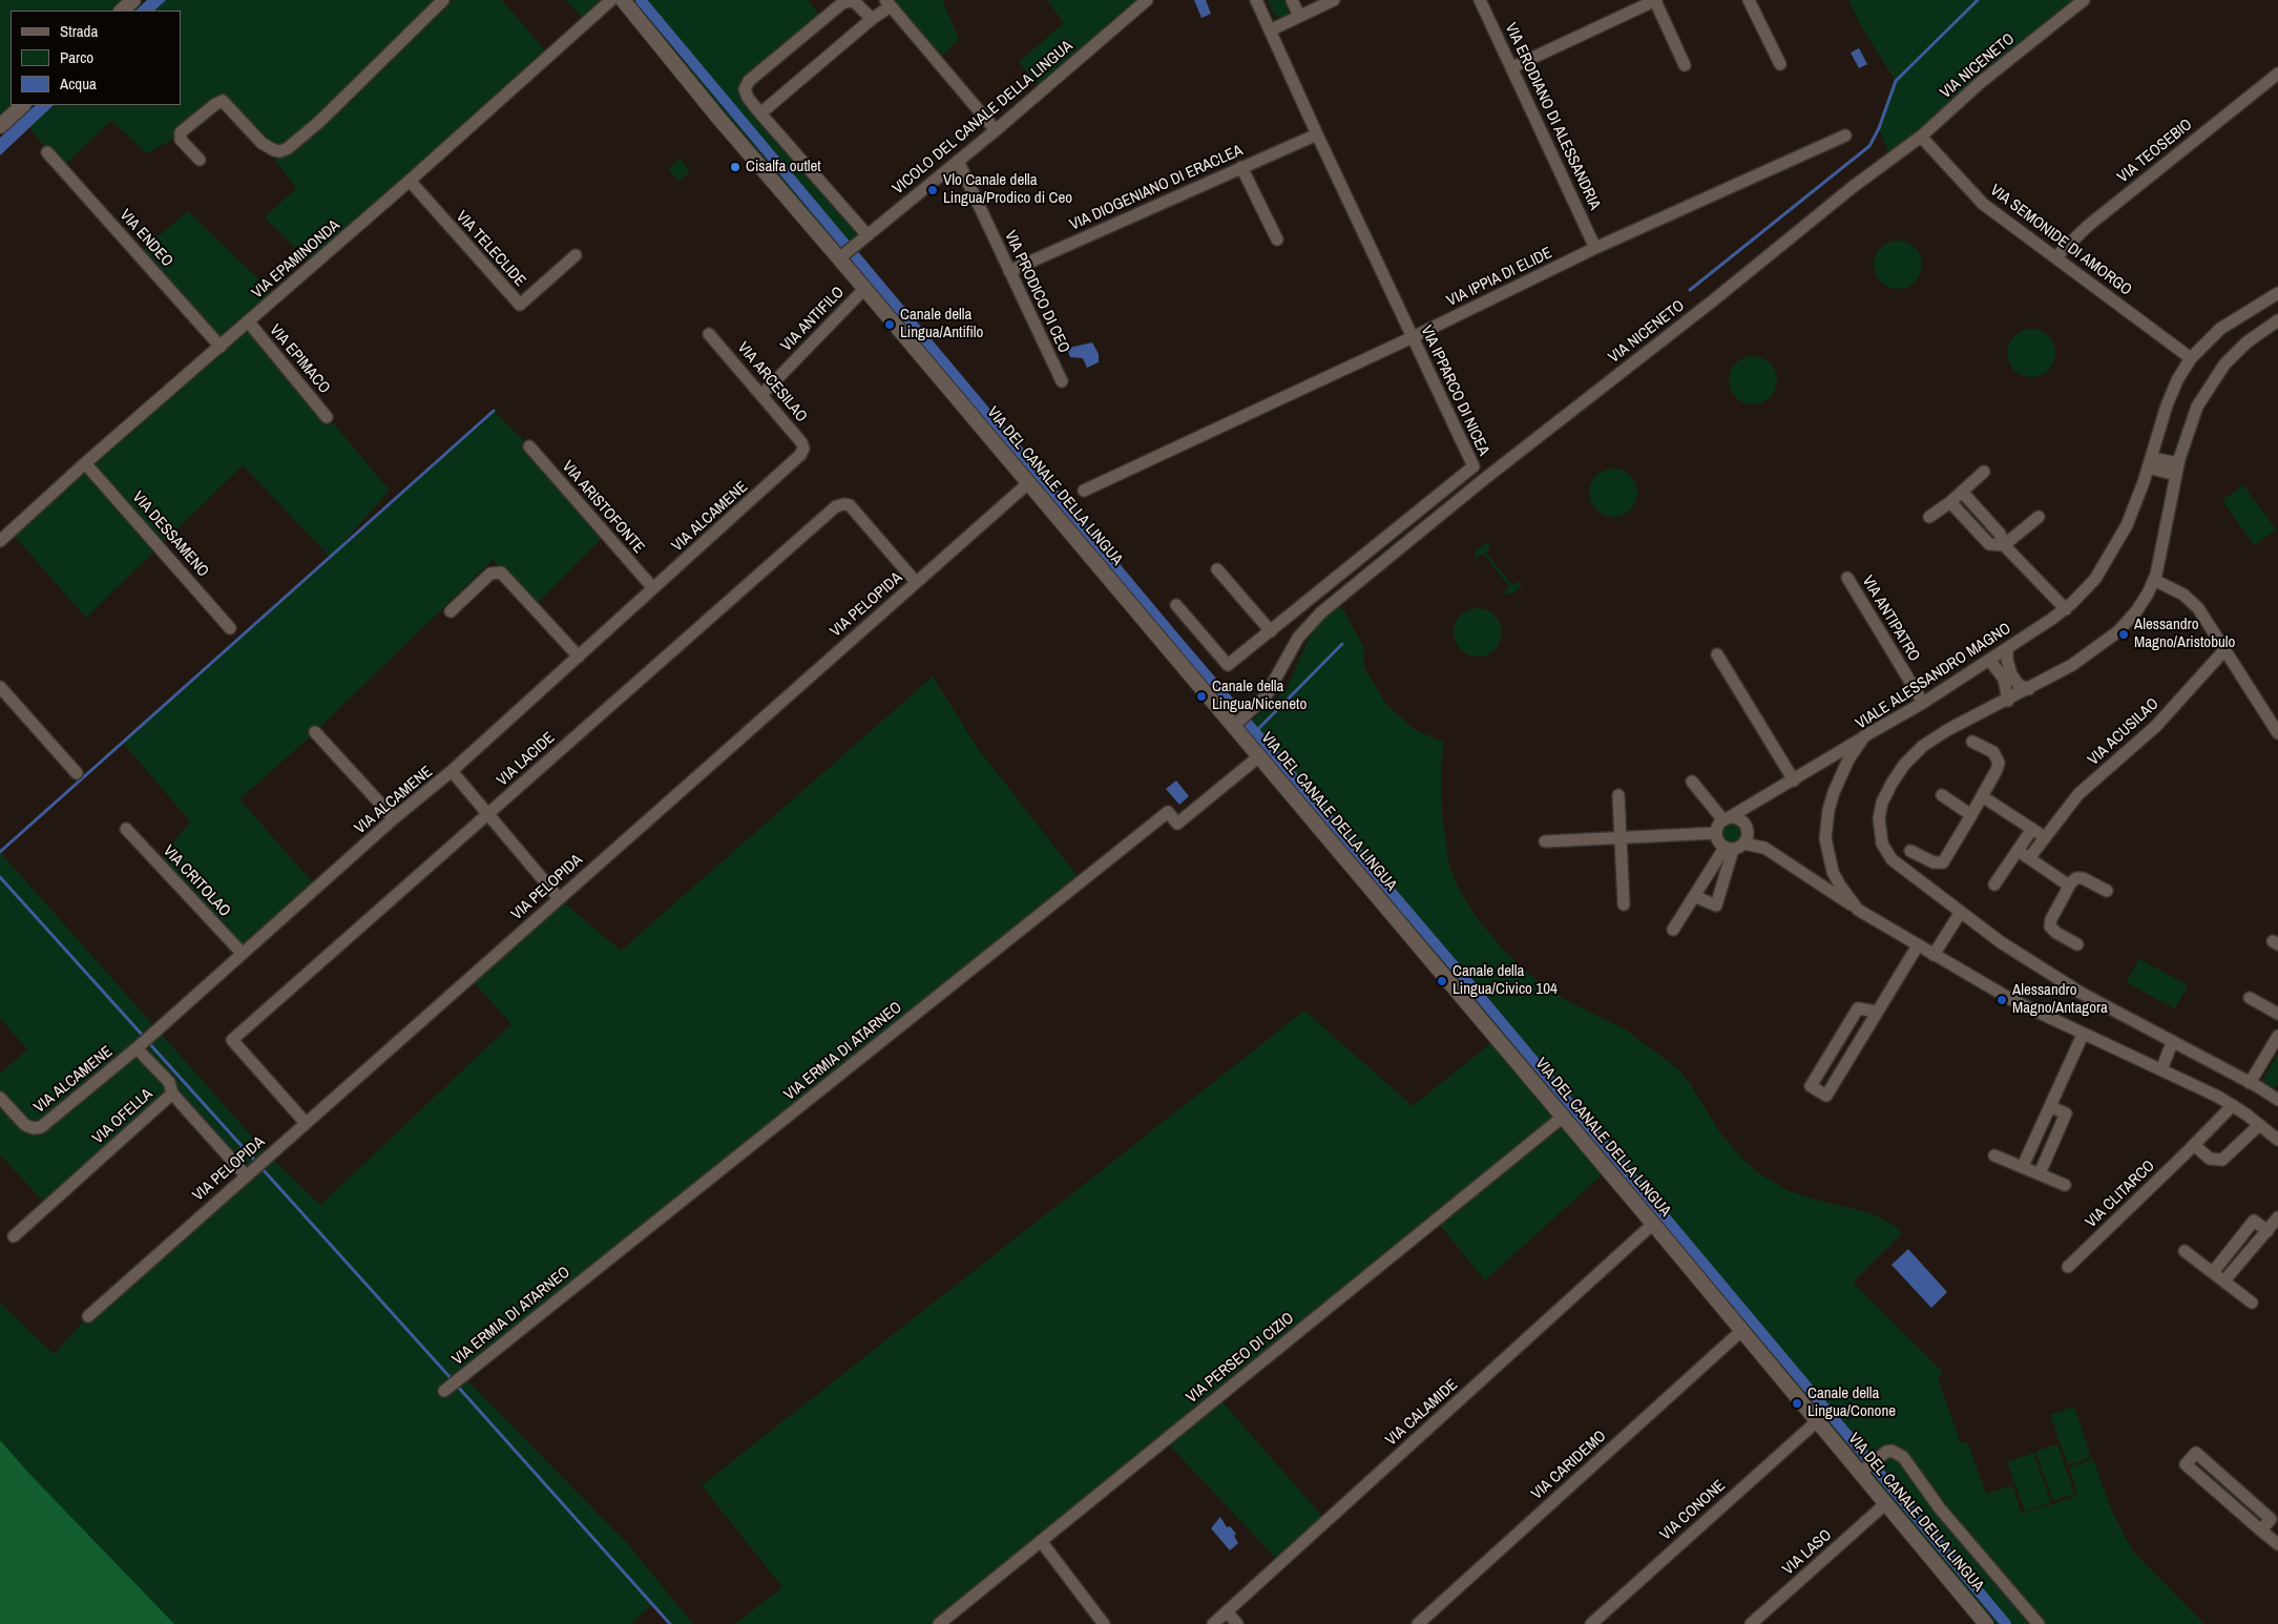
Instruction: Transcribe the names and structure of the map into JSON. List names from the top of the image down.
{
  "streets": {
    "street": [
      "VIA NICENETO",
      "VIA ERODIANO DI ALESSANDRIA",
      "VICOLO DEL CANALE DELLA LINGUA",
      "VIA TEOSEBIO",
      "VIA DIOGENIANO DI ERACLEA",
      "VIA ENDEO",
      "VIA SEMONIDE DI AMORGO",
      "VIA TELECLIDE",
      "VIA EPAMINONDA",
      "VIA IPPIA DI ELIDE",
      "VIA PRODICO DI CEO",
      "VIA ANTIFILO",
      "VIA EPIMACO",
      "VIA ARCESILAO",
      "VIA IPPARCO DI NICEA",
      "VIA DEL CANALE DELLA LINGUA",
      "VIA ARISTOFONTE",
      "VIA ALCAMENE",
      "VIA DESSAMENO",
      "VIA PELOPIDA",
      "VIA ANTIPATRO",
      "VIALE ALESSANDRO MAGNO",
      "VIA ACUSILAO",
      "VIA LACIDE",
      "VIA CRITOLAO",
      "VIA ERMIA DI ATARNEO",
      "VIA OFELLA",
      "VIA CLITARCO",
      "VIA PERSEO DI CIZIO",
      "VIA CALAMIDE",
      "VIA CARIDEMO",
      "VIA CONONE",
      "VIA LASO"
    ]
  },
  "crossings": [
    ["VIA NICENETO", "VIA SEMONIDE DI AMORGO"],
    ["VIA NICENETO", "VIA DEL CANALE DELLA LINGUA"],
    ["VIA ERODIANO DI ALESSANDRIA", "VIA IPPIA DI ELIDE"],
    ["VICOLO DEL CANALE DELLA LINGUA", "VIA PRODICO DI CEO"],
    ["VICOLO DEL CANALE DELLA LINGUA", "VIA DEL CANALE DELLA LINGUA"],
    ["VIA TEOSEBIO", "VIA SEMONIDE DI AMORGO"],
    ["VIA DIOGENIANO DI ERACLEA", "VIA PRODICO DI CEO"],
    ["VIA DIOGENIANO DI ERACLEA", "VIA IPPARCO DI NICEA"],
    ["VIA ENDEO", "VIA EPAMINONDA"],
    ["VIA SEMONIDE DI AMORGO", "VIALE ALESSANDRO MAGNO"],
    ["VIA TELECLIDE", "VIA EPAMINONDA"],
    ["VIA EPAMINONDA", "VIA EPIMACO"],
    ["VIA EPAMINONDA", "VIA DESSAMENO"],
    ["VIA IPPIA DI ELIDE", "VIA IPPARCO DI NICEA"],
    ["VIA ANTIFILO", "VIA ARCESILAO"],
    ["VIA ANTIFILO", "VIA DEL CANALE DELLA LINGUA"],
    ["VIA ARCESILAO", "VIA ALCAMENE"],
    ["VIA DEL CANALE DELLA LINGUA", "VIA PELOPIDA"],
    ["VIA DEL CANALE DELLA LINGUA", "VIA ERMIA DI ATARNEO"],
    ["VIA DEL CANALE DELLA LINGUA", "VIA PERSEO DI CIZIO"],
    ["VIA DEL CANALE DELLA LINGUA", "VIA CALAMIDE"],
    ["VIA DEL CANALE DELLA LINGUA", "VIA CARIDEMO"],
    ["VIA DEL CANALE DELLA LINGUA", "VIA CONONE"],
    ["VIA DEL CANALE DELLA LINGUA", "VIA LASO"],
    ["VIA ARISTOFONTE", "VIA ALCAMENE"],
    ["VIA ALCAMENE", "VIA CRITOLAO"],
    ["VIA PELOPIDA", "VIA LACIDE"],
    ["VIA PELOPIDA", "VIA OFELLA"],
    ["VIA ANTIPATRO", "VIALE ALESSANDRO MAGNO"],
    ["VIALE ALESSANDRO MAGNO", "VIA CLITARCO"]
  ],
  "places": [
    "Cisalfa outlet",
    "Vlo Canale della Lingua/Prodico di Ceo",
    "Canale della Lingua/Antifilo",
    "Alessandro Magno/Aristobulo",
    "Canale della Lingua/Niceneto",
    "Canale della Lingua/Civico 104",
    "Alessandro Magno/Antagora",
    "Canale della Lingua/Conone"
  ],
  "legend": ["Strada", "Parco", "Acqua"]
}
